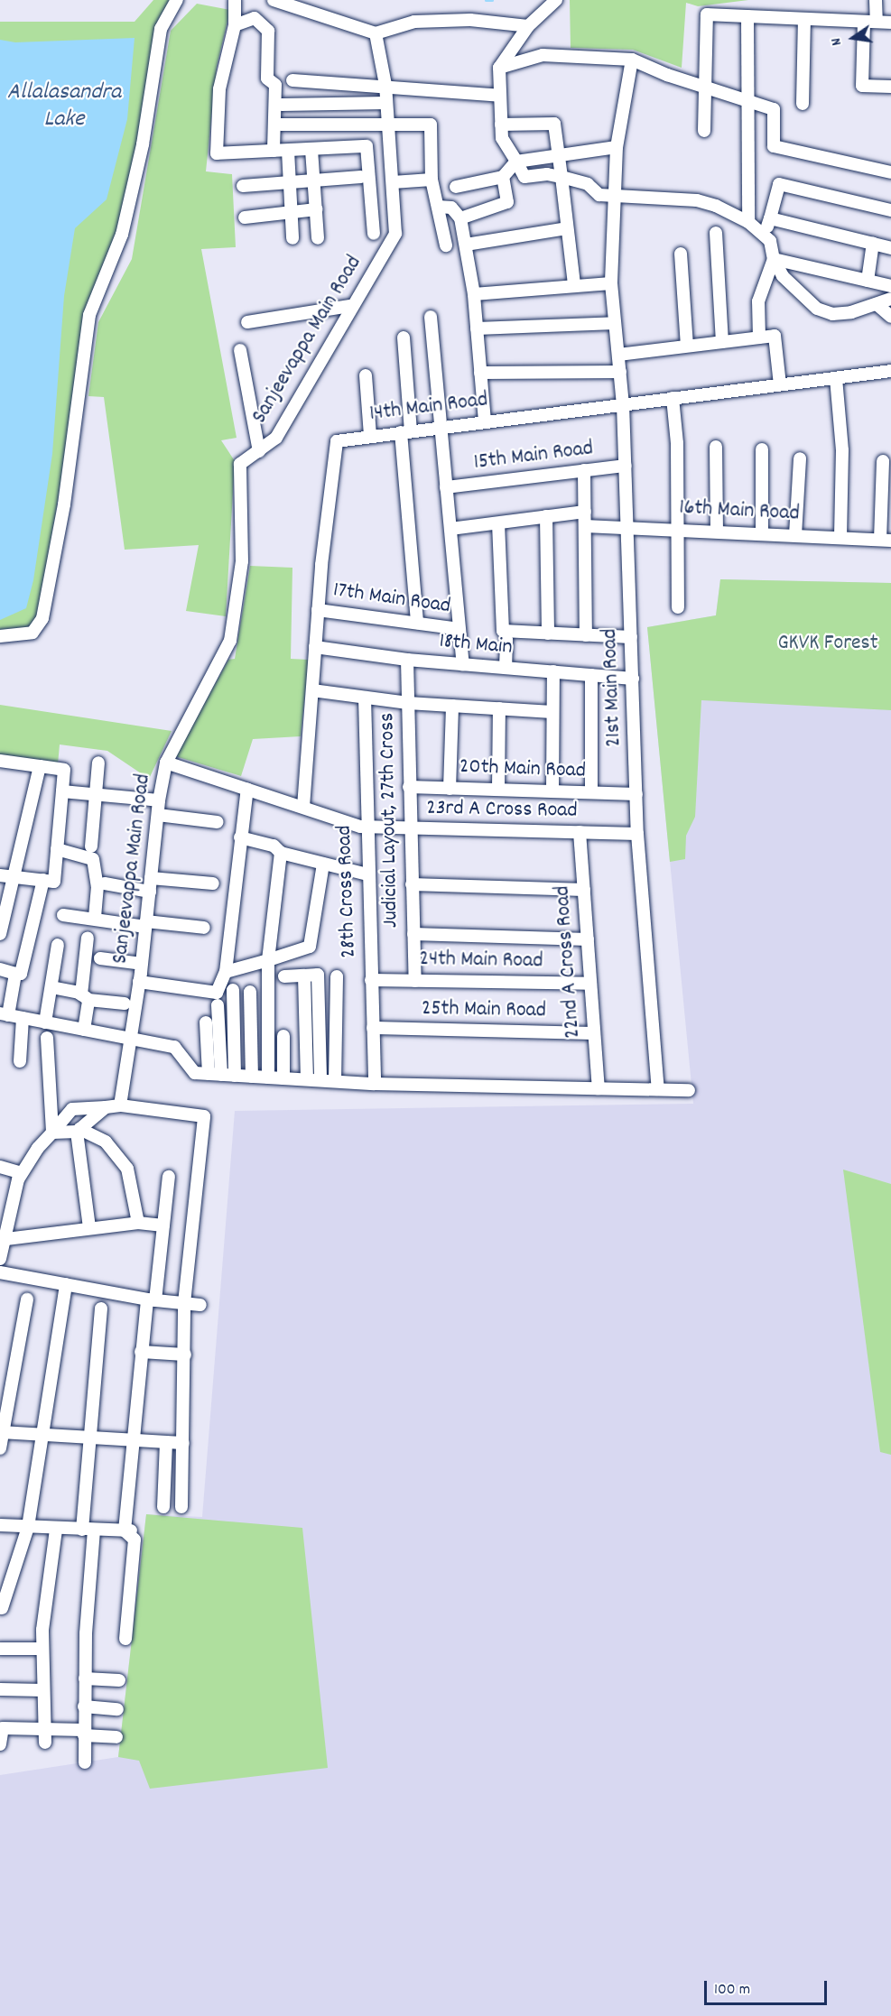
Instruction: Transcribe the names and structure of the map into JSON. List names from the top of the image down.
{
  "streets": {
    "street": [
      "Sanjeevappa Main Road",
      "14th Main Road",
      "15th Main Road",
      "16th Main Road",
      "17th Main Road",
      "18th Main",
      "21st Main Road",
      "20th Main Road",
      "23rd A Cross Road",
      "Judicial Layout, 27th Cross",
      "28th Cross Road",
      "24th Main Road",
      "22nd A Cross Road",
      "25th Main Road"
    ]
  },
  "crossings": [
    ["Sanjeevappa Main Road", "23rd A Cross Road"],
    ["14th Main Road", "17th Main Road"],
    ["14th Main Road", "18th Main"],
    ["14th Main Road", "21st Main Road"],
    ["14th Main Road", "23rd A Cross Road"],
    ["15th Main Road", "21st Main Road"],
    ["16th Main Road", "21st Main Road"],
    ["18th Main", "21st Main Road"],
    ["18th Main", "Judicial Layout, 27th Cross"],
    ["21st Main Road", "20th Main Road"],
    ["21st Main Road", "23rd A Cross Road"],
    ["20th Main Road", "Judicial Layout, 27th Cross"],
    ["23rd A Cross Road", "Judicial Layout, 27th Cross"],
    ["23rd A Cross Road", "28th Cross Road"],
    ["23rd A Cross Road", "22nd A Cross Road"],
    ["Judicial Layout, 27th Cross", "24th Main Road"],
    ["28th Cross Road", "24th Main Road"],
    ["28th Cross Road", "25th Main Road"],
    ["24th Main Road", "22nd A Cross Road"],
    ["22nd A Cross Road", "25th Main Road"]
  ],
  "water": ["Allalasandra Lake"],
  "parks": ["GKVK Forest"],
  "scale_bar": "100 m",
  "north": "left"
}
